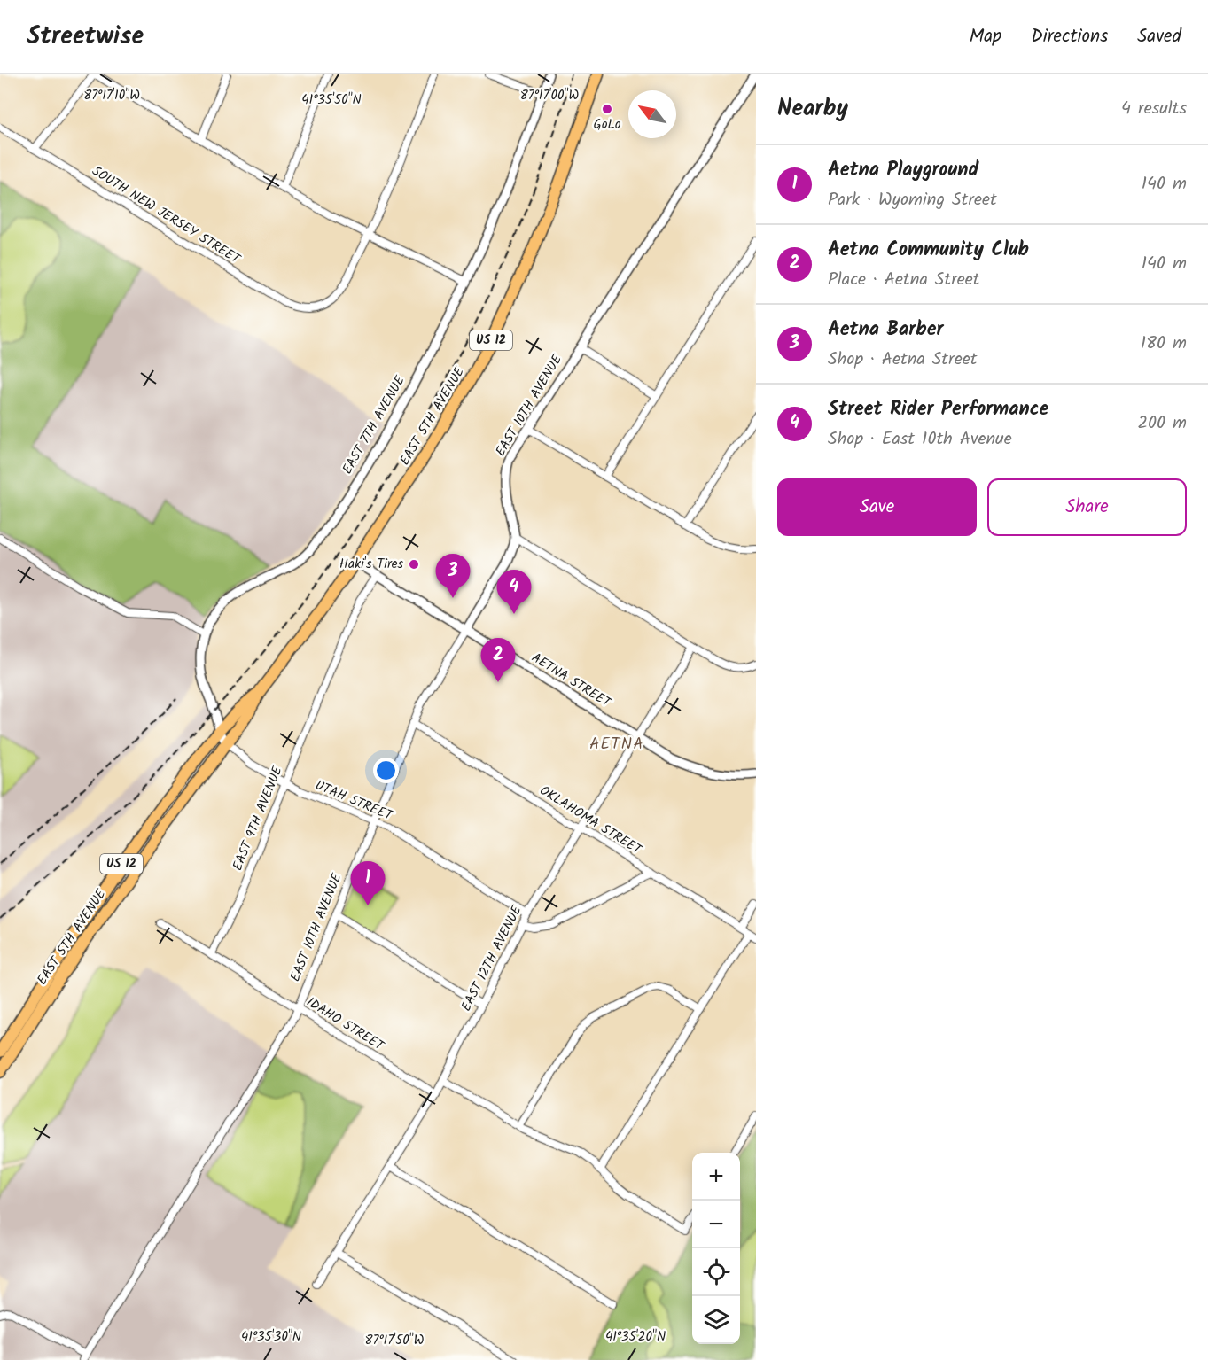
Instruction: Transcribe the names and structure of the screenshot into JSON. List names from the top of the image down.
{
  "streets": {
    "main road": ["US 12", "EAST 5TH AVENUE"],
    "street": [
      "SOUTH NEW JERSEY STREET",
      "EAST 10TH AVENUE",
      "EAST 7TH AVENUE",
      "AETNA STREET",
      "UTAH STREET",
      "EAST 9TH AVENUE",
      "OKLAHOMA STREET",
      "EAST 12TH AVENUE",
      "IDAHO STREET"
    ]
  },
  "crossings": [
    ["EAST 10TH AVENUE", "AETNA STREET"],
    ["EAST 10TH AVENUE", "UTAH STREET"],
    ["EAST 10TH AVENUE", "OKLAHOMA STREET"],
    ["EAST 10TH AVENUE", "IDAHO STREET"],
    ["EAST 5TH AVENUE", "EAST 7TH AVENUE"],
    ["EAST 5TH AVENUE", "AETNA STREET"],
    ["EAST 5TH AVENUE", "UTAH STREET"],
    ["EAST 7TH AVENUE", "UTAH STREET"],
    ["AETNA STREET", "EAST 9TH AVENUE"],
    ["AETNA STREET", "EAST 12TH AVENUE"],
    ["UTAH STREET", "EAST 9TH AVENUE"],
    ["UTAH STREET", "EAST 12TH AVENUE"],
    ["EAST 9TH AVENUE", "IDAHO STREET"],
    ["OKLAHOMA STREET", "EAST 12TH AVENUE"],
    ["EAST 12TH AVENUE", "IDAHO STREET"]
  ],
  "districts": ["AETNA"],
  "places": ["GoLo", "Haki's Tires"],
  "north": "top left",
  "page": {
    "header": "Streetwise",
    "nav": ["Map", "Directions", "Saved"],
    "heading": ["Nearby", "4 results"],
    "list": [
      {
        "mark": "1",
        "name": "Aetna Playground",
        "note": "Park · Wyoming Street",
        "value": "140 m"
      },
      {
        "mark": "2",
        "name": "Aetna Community Club",
        "note": "Place · Aetna Street",
        "value": "140 m"
      },
      {
        "mark": "3",
        "name": "Aetna Barber",
        "note": "Shop · Aetna Street",
        "value": "180 m"
      },
      {
        "mark": "4",
        "name": "Street Rider Performance",
        "note": "Shop · East 10th Avenue",
        "value": "200 m"
      }
    ],
    "buttons": ["Save", "Share"],
    "pins": [
      "3",
      "4",
      "2",
      "1"
    ],
    "map_buttons": ["+", "−"]
  },
  "coordinates": [
    "87°17'00\"W",
    "87°17'10\"W",
    "41°35'50\"N",
    "41°35'30\"N",
    "41°35'20\"N",
    "87°17'50\"W"
  ]
}
